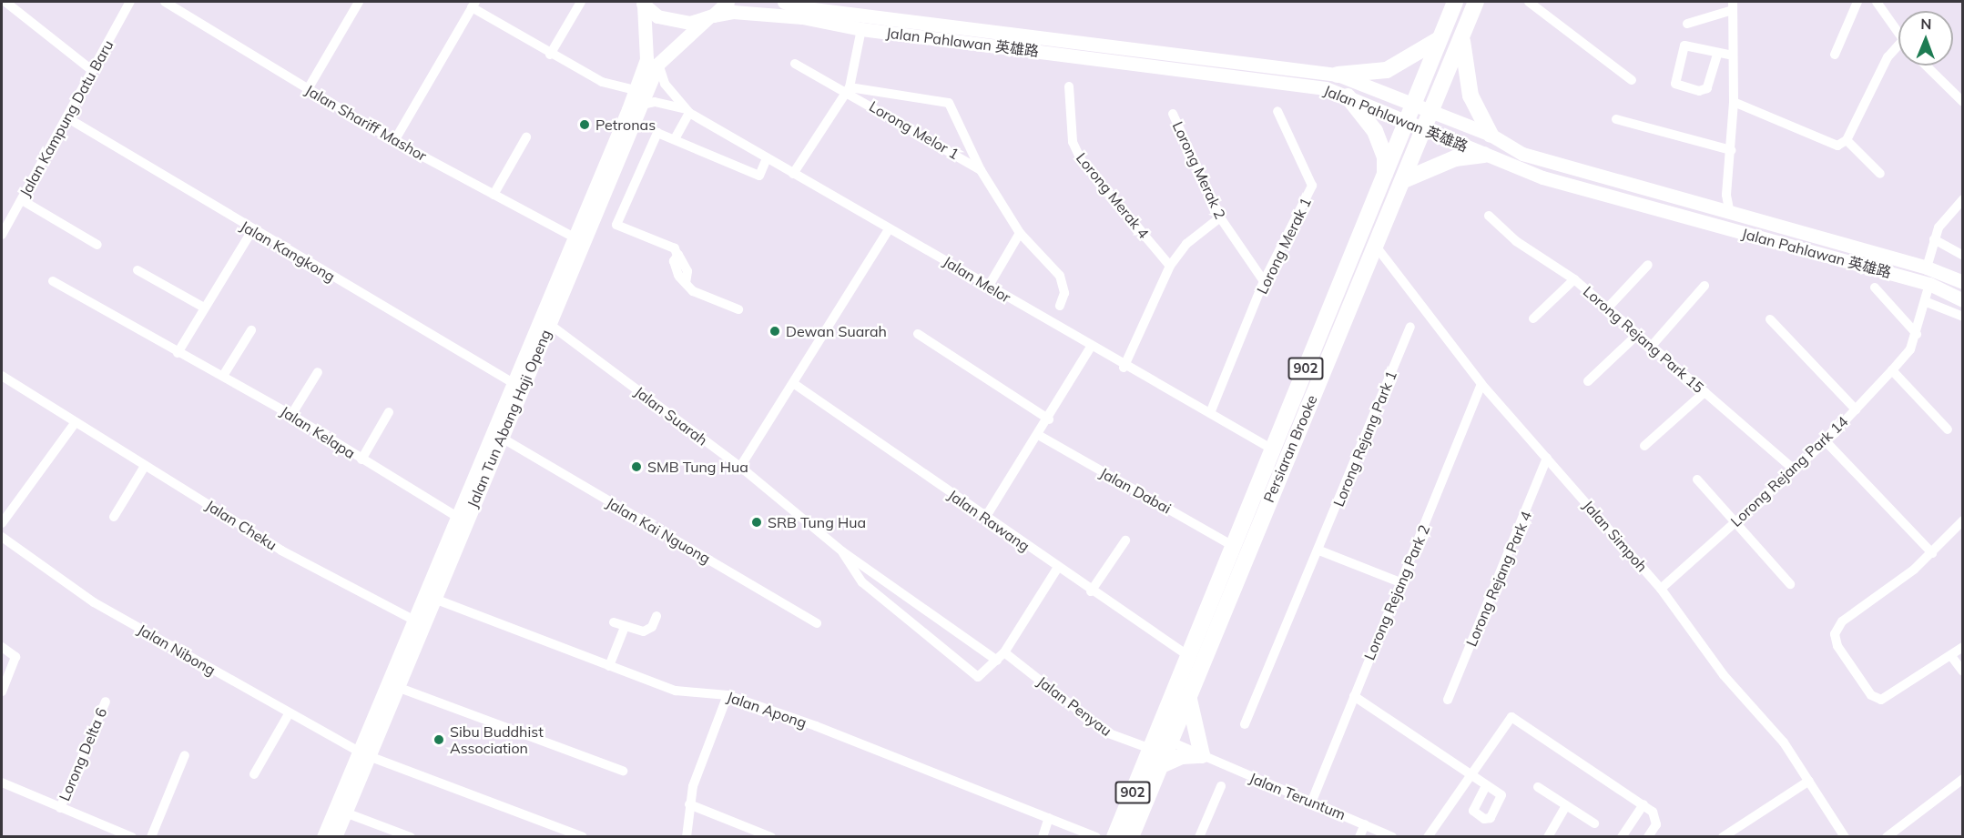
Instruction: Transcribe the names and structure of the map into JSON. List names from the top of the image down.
{
  "streets": {
    "main road": [
      "Jalan Pahlawan 英雄路",
      "902",
      "Jalan Tun Abang Haji Openg",
      "Persiaran Brooke"
    ],
    "street": [
      "Jalan Kampung Datu Baru",
      "Jalan Shariff Mashor",
      "Lorong Melor 1",
      "Lorong Merak 2",
      "Lorong Merak 4",
      "Lorong Merak 1",
      "Jalan Kangkong",
      "Jalan Melor",
      "Lorong Rejang Park 15",
      "Jalan Suarah",
      "Jalan Kelapa",
      "Lorong Rejang Park 1",
      "Lorong Rejang Park 14",
      "Jalan Dabai",
      "Jalan Rawang",
      "Jalan Cheku",
      "Jalan Kai Nguong",
      "Jalan Simpoh",
      "Lorong Rejang Park 4",
      "Lorong Rejang Park 2",
      "Jalan Nibong",
      "Jalan Penyau",
      "Jalan Apong",
      "Lorong Delta 6",
      "Jalan Teruntum"
    ]
  },
  "crossings": [
    ["Jalan Pahlawan 英雄路", "Jalan Tun Abang Haji Openg"],
    ["Jalan Pahlawan 英雄路", "Persiaran Brooke"],
    ["Jalan Pahlawan 英雄路", "Lorong Rejang Park 14"],
    ["Jalan Kampung Datu Baru", "Jalan Kangkong"],
    ["Jalan Shariff Mashor", "Jalan Tun Abang Haji Openg"],
    ["Lorong Merak 2", "Lorong Merak 1"],
    ["Lorong Merak 1", "Jalan Melor"],
    ["Jalan Kangkong", "Jalan Tun Abang Haji Openg"],
    ["Jalan Melor", "Jalan Tun Abang Haji Openg"],
    ["Jalan Melor", "Persiaran Brooke"],
    ["Lorong Rejang Park 15", "Lorong Rejang Park 14"],
    ["Jalan Suarah", "Jalan Tun Abang Haji Openg"],
    ["Jalan Suarah", "Jalan Rawang"],
    ["Jalan Suarah", "Jalan Penyau"],
    ["Jalan Tun Abang Haji Openg", "Jalan Kelapa"],
    ["Jalan Tun Abang Haji Openg", "Jalan Cheku"],
    ["Jalan Tun Abang Haji Openg", "Jalan Kai Nguong"],
    ["Jalan Tun Abang Haji Openg", "Jalan Nibong"],
    ["Jalan Tun Abang Haji Openg", "Jalan Apong"],
    ["Persiaran Brooke", "Jalan Dabai"],
    ["Persiaran Brooke", "Jalan Rawang"],
    ["Persiaran Brooke", "Jalan Simpoh"],
    ["Persiaran Brooke", "Jalan Penyau"],
    ["Lorong Rejang Park 14", "Jalan Simpoh"],
    ["Jalan Simpoh", "Lorong Rejang Park 4"],
    ["Jalan Simpoh", "Lorong Rejang Park 2"],
    ["Lorong Rejang Park 2", "Jalan Teruntum"],
    ["Jalan Penyau", "Jalan Teruntum"]
  ],
  "places": [
    "Petronas",
    "Dewan Suarah",
    "SMB Tung Hua",
    "SRB Tung Hua",
    "Sibu Buddhist Association"
  ],
  "north": "top"
}
